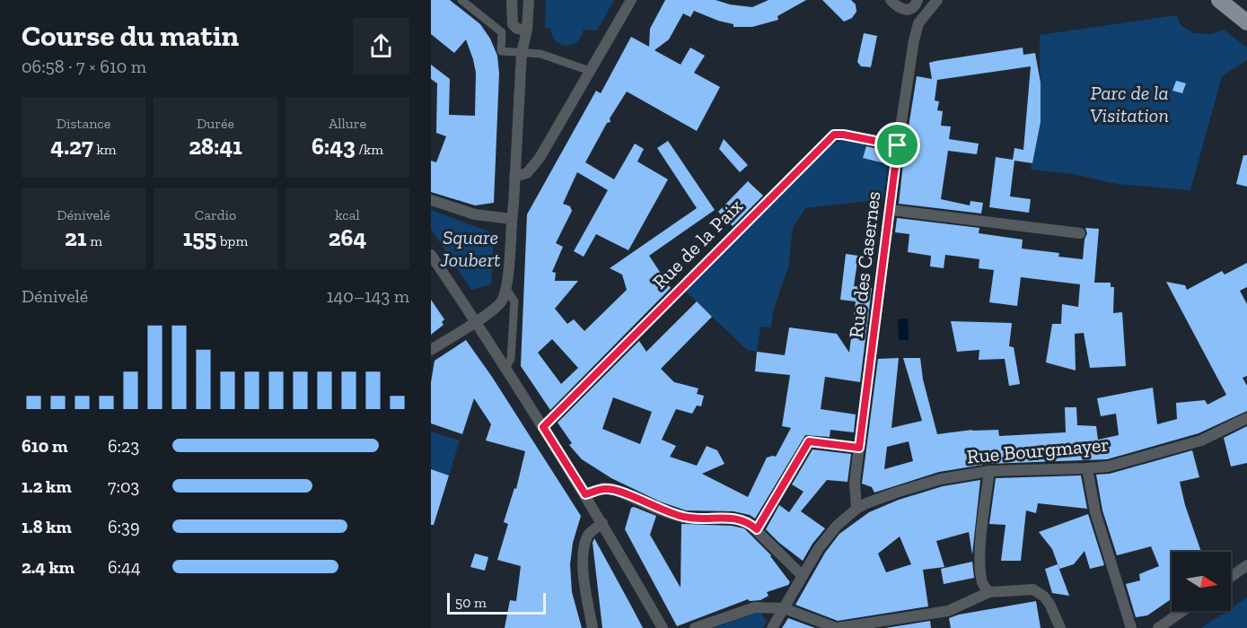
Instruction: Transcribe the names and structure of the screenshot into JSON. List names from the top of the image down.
{
  "streets": {
    "street": ["Rue de la Paix", "Rue des Casernes", "Rue Bourgmayer"]
  },
  "crossings": [
    ["Rue de la Paix", "Rue des Casernes"],
    ["Rue des Casernes", "Rue Bourgmayer"]
  ],
  "parks": ["Parc de la Visitation", "Square Joubert"],
  "scale_bar": "50 m",
  "north": "right",
  "page": {
    "heading": ["Course du matin", "06:58 · 7 × 610 m"],
    "stats": [
      ["Distance", "4.27 km"],
      ["Durée", "28:41"],
      ["Allure", "6:43 /km"],
      ["Dénivelé", "21 m"],
      ["Cardio", "155 bpm"],
      ["kcal", "264"]
    ],
    "chart": ["Dénivelé", "140–143 m"],
    "list": [
      {
        "name": "610 m",
        "note": "6:23"
      },
      {
        "name": "1.2 km",
        "note": "7:03"
      },
      {
        "name": "1.8 km",
        "note": "6:39"
      },
      {
        "name": "2.4 km",
        "note": "6:44"
      }
    ],
    "scale": "50 m"
  }
}
